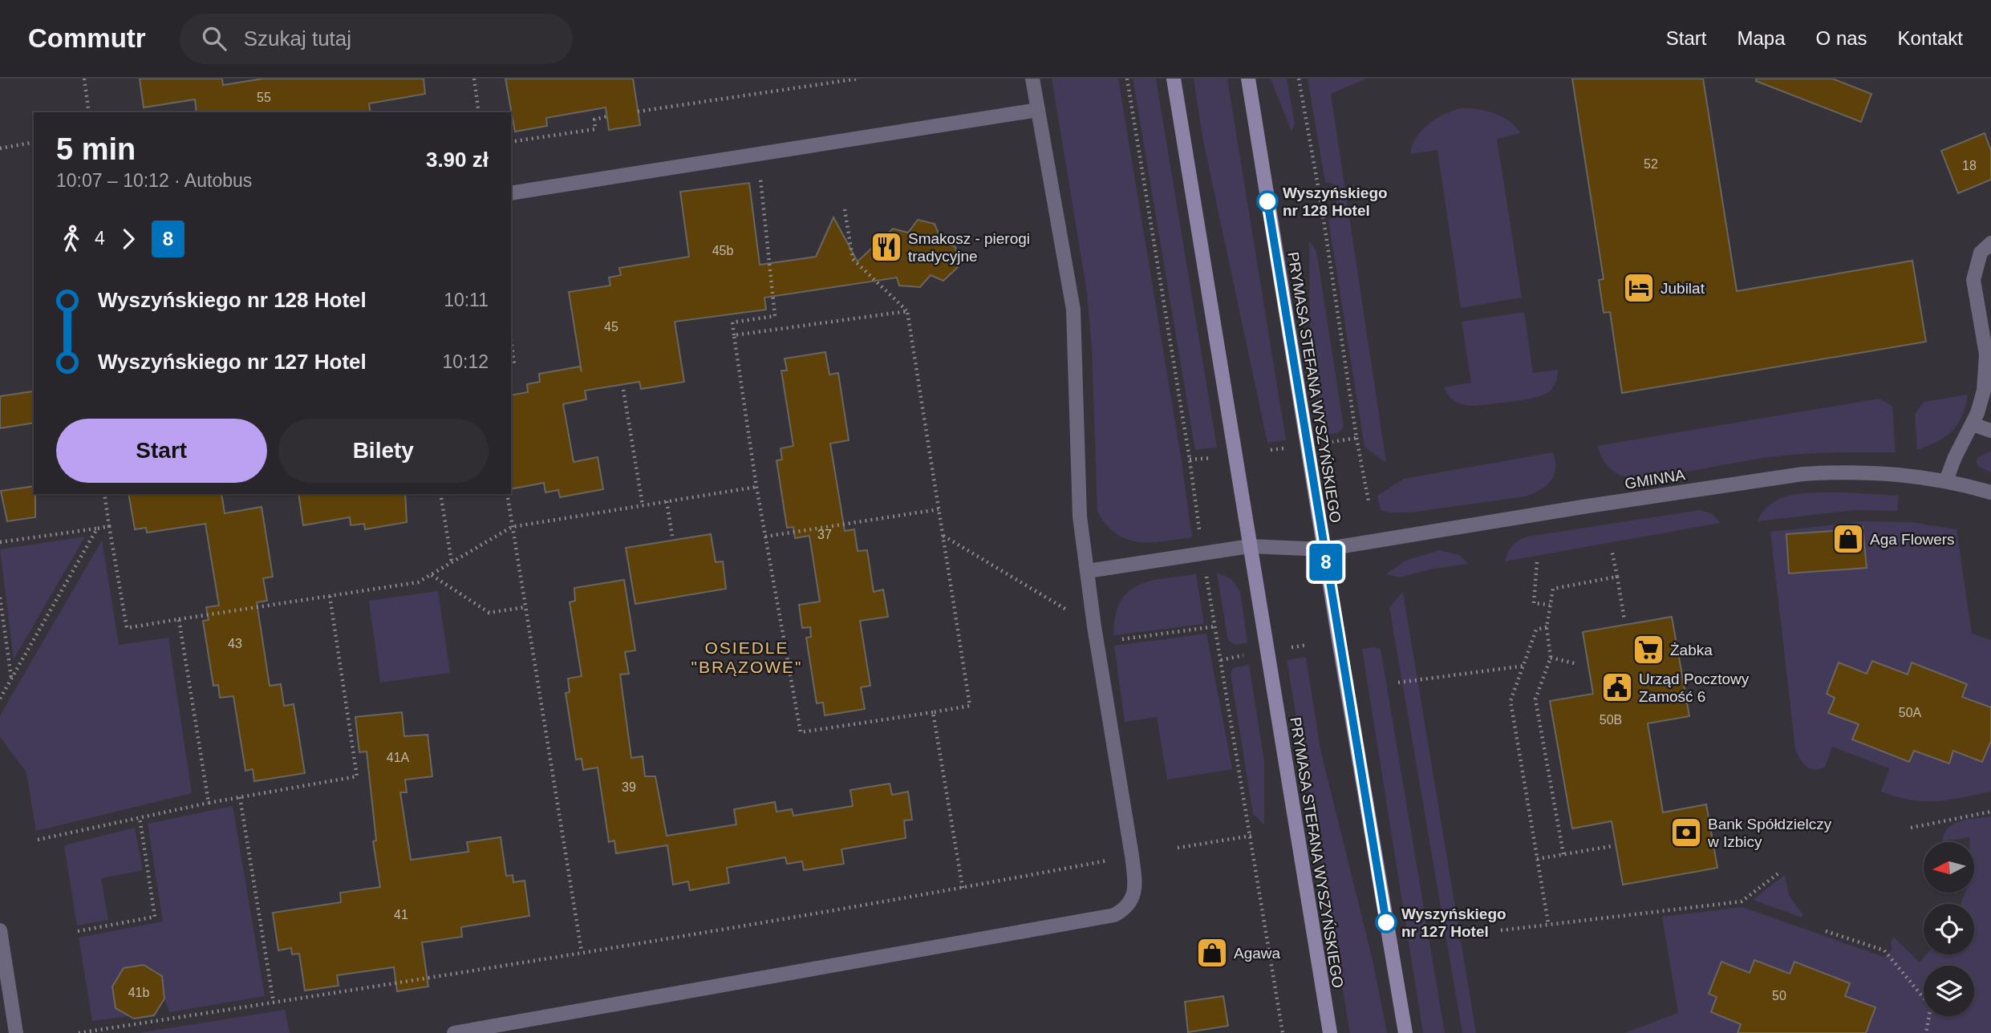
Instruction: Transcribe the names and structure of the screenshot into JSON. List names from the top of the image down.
{
  "streets": {
    "main road": ["PRYMASA STEFANA WYSZYŃSKIEGO"],
    "street": ["GMINNA"]
  },
  "crossings": [
    ["PRYMASA STEFANA WYSZYŃSKIEGO", "GMINNA"]
  ],
  "districts": ["OSIEDLE \"BRĄZOWE\""],
  "places": {
    "other": ["Wyszyńskiego nr 128 Hotel", "Wyszyńskiego nr 127 Hotel"],
    "restaurant": ["Smakosz - pierogi tradycyjne"],
    "hotel": ["Jubilat"],
    "shop": ["Aga Flowers", "Agawa"],
    "supermarket": ["Żabka"],
    "public building": ["Urząd Pocztowy Zamość 6"],
    "bank": ["Bank Spółdzielczy w Izbicy"]
  },
  "lines": ["bus line 8"],
  "house_numbers": [
    "55",
    "52",
    "18",
    "45b",
    "45",
    "37",
    "43",
    "50A",
    "50B",
    "41A",
    "39",
    "41",
    "41b",
    "50"
  ],
  "north": "left",
  "page": {
    "header": "Commutr",
    "search": "Szukaj tutaj",
    "nav": [
      "Start",
      "Mapa",
      "O nas",
      "Kontakt"
    ],
    "on_map": "8",
    "heading": ["5 min", "10:07 – 10:12 · Autobus", "3.90 zł"],
    "legs": ["4", "8"],
    "list": [
      {
        "name": "Wyszyńskiego nr 128 Hotel",
        "value": "10:11"
      },
      {
        "name": "Wyszyńskiego nr 127 Hotel",
        "value": "10:12"
      }
    ],
    "buttons": ["Start", "Bilety"]
  }
}
